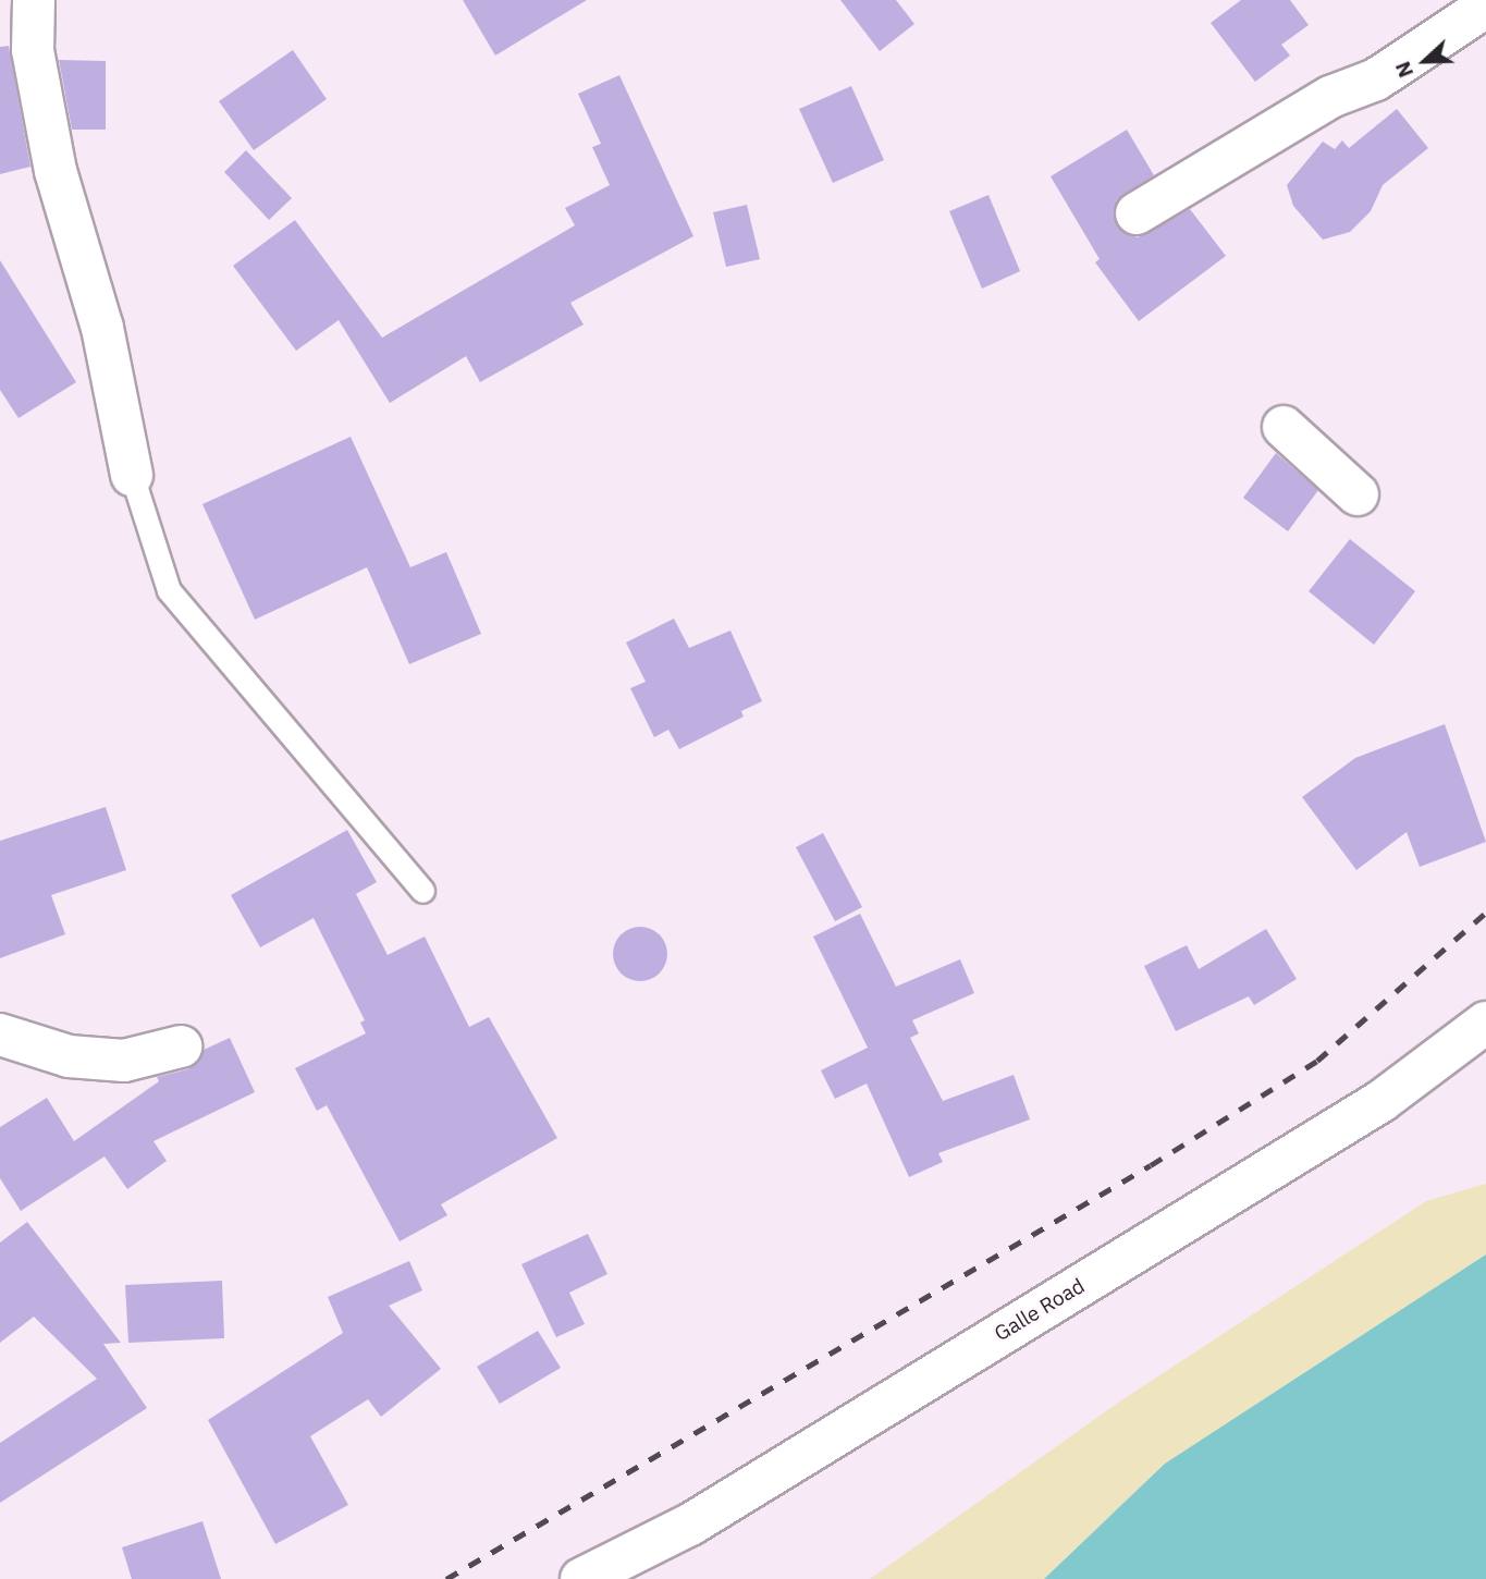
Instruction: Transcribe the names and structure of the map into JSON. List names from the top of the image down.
{
  "streets": {
    "main road": ["Galle Road"]
  },
  "north": "left"
}
